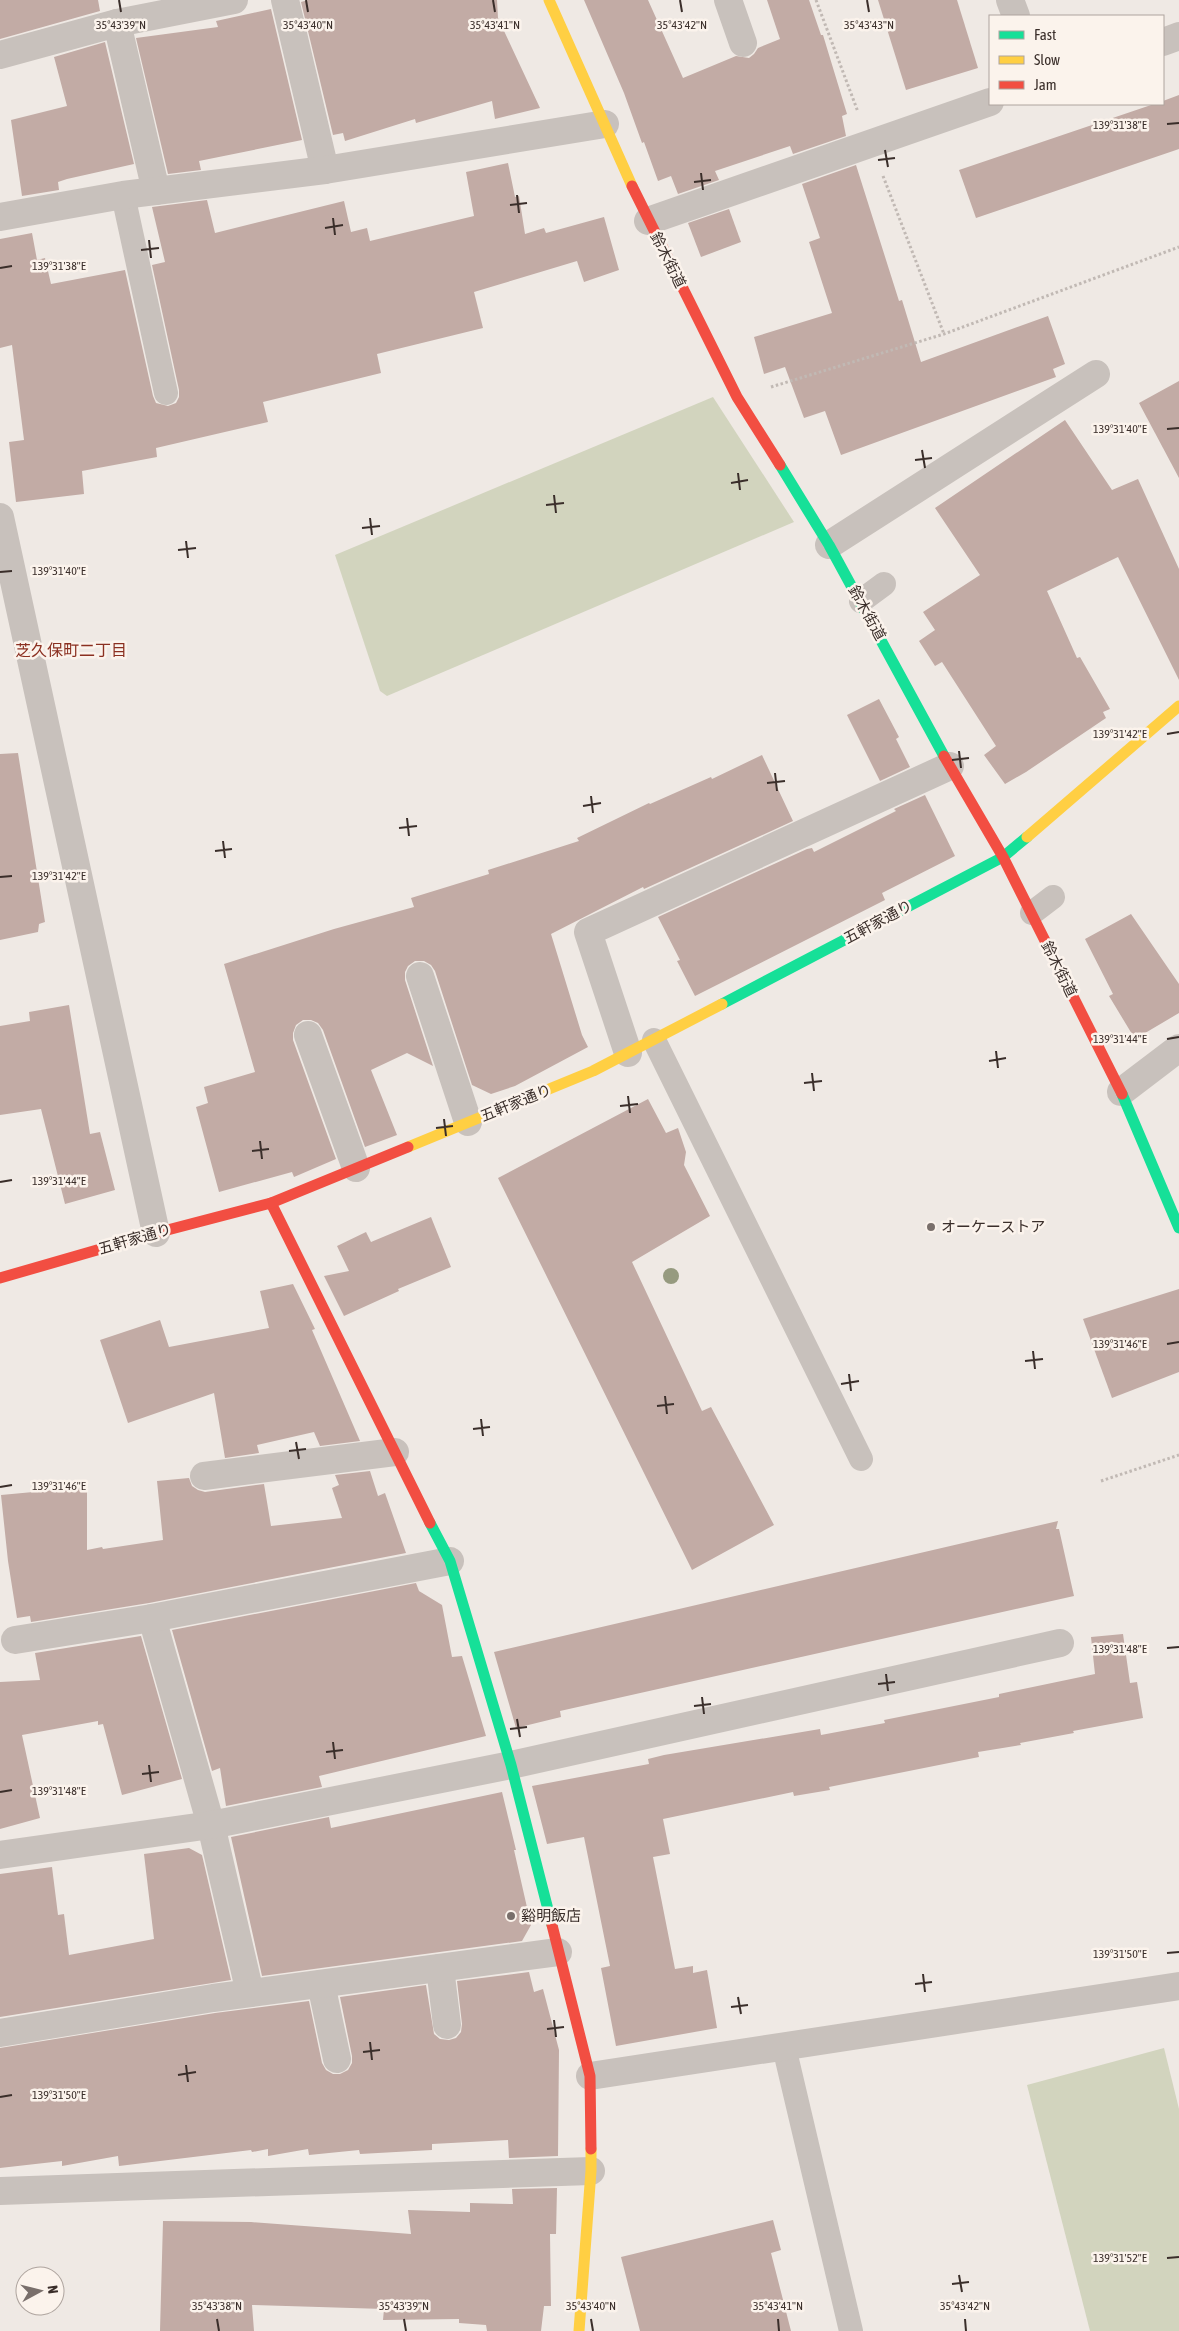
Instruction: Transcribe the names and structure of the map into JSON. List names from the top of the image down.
{
  "streets": {
    "street": ["鈴木街道", "五軒家通り"]
  },
  "crossings": [
    ["鈴木街道", "五軒家通り"]
  ],
  "districts": ["芝久保町二丁目"],
  "places": ["オーケーストア", "谿明飯店"],
  "legend": ["Fast", "Slow", "Jam"],
  "north": "right",
  "coordinates": [
    "35°43'39\"N",
    "35°43'40\"N",
    "35°43'41\"N",
    "35°43'42\"N",
    "35°43'43\"N",
    "139°31'38\"E",
    "139°31'40\"E",
    "139°31'42\"E",
    "139°31'44\"E",
    "139°31'46\"E",
    "139°31'48\"E",
    "139°31'50\"E",
    "139°31'52\"E",
    "35°43'38\"N"
  ]
}
